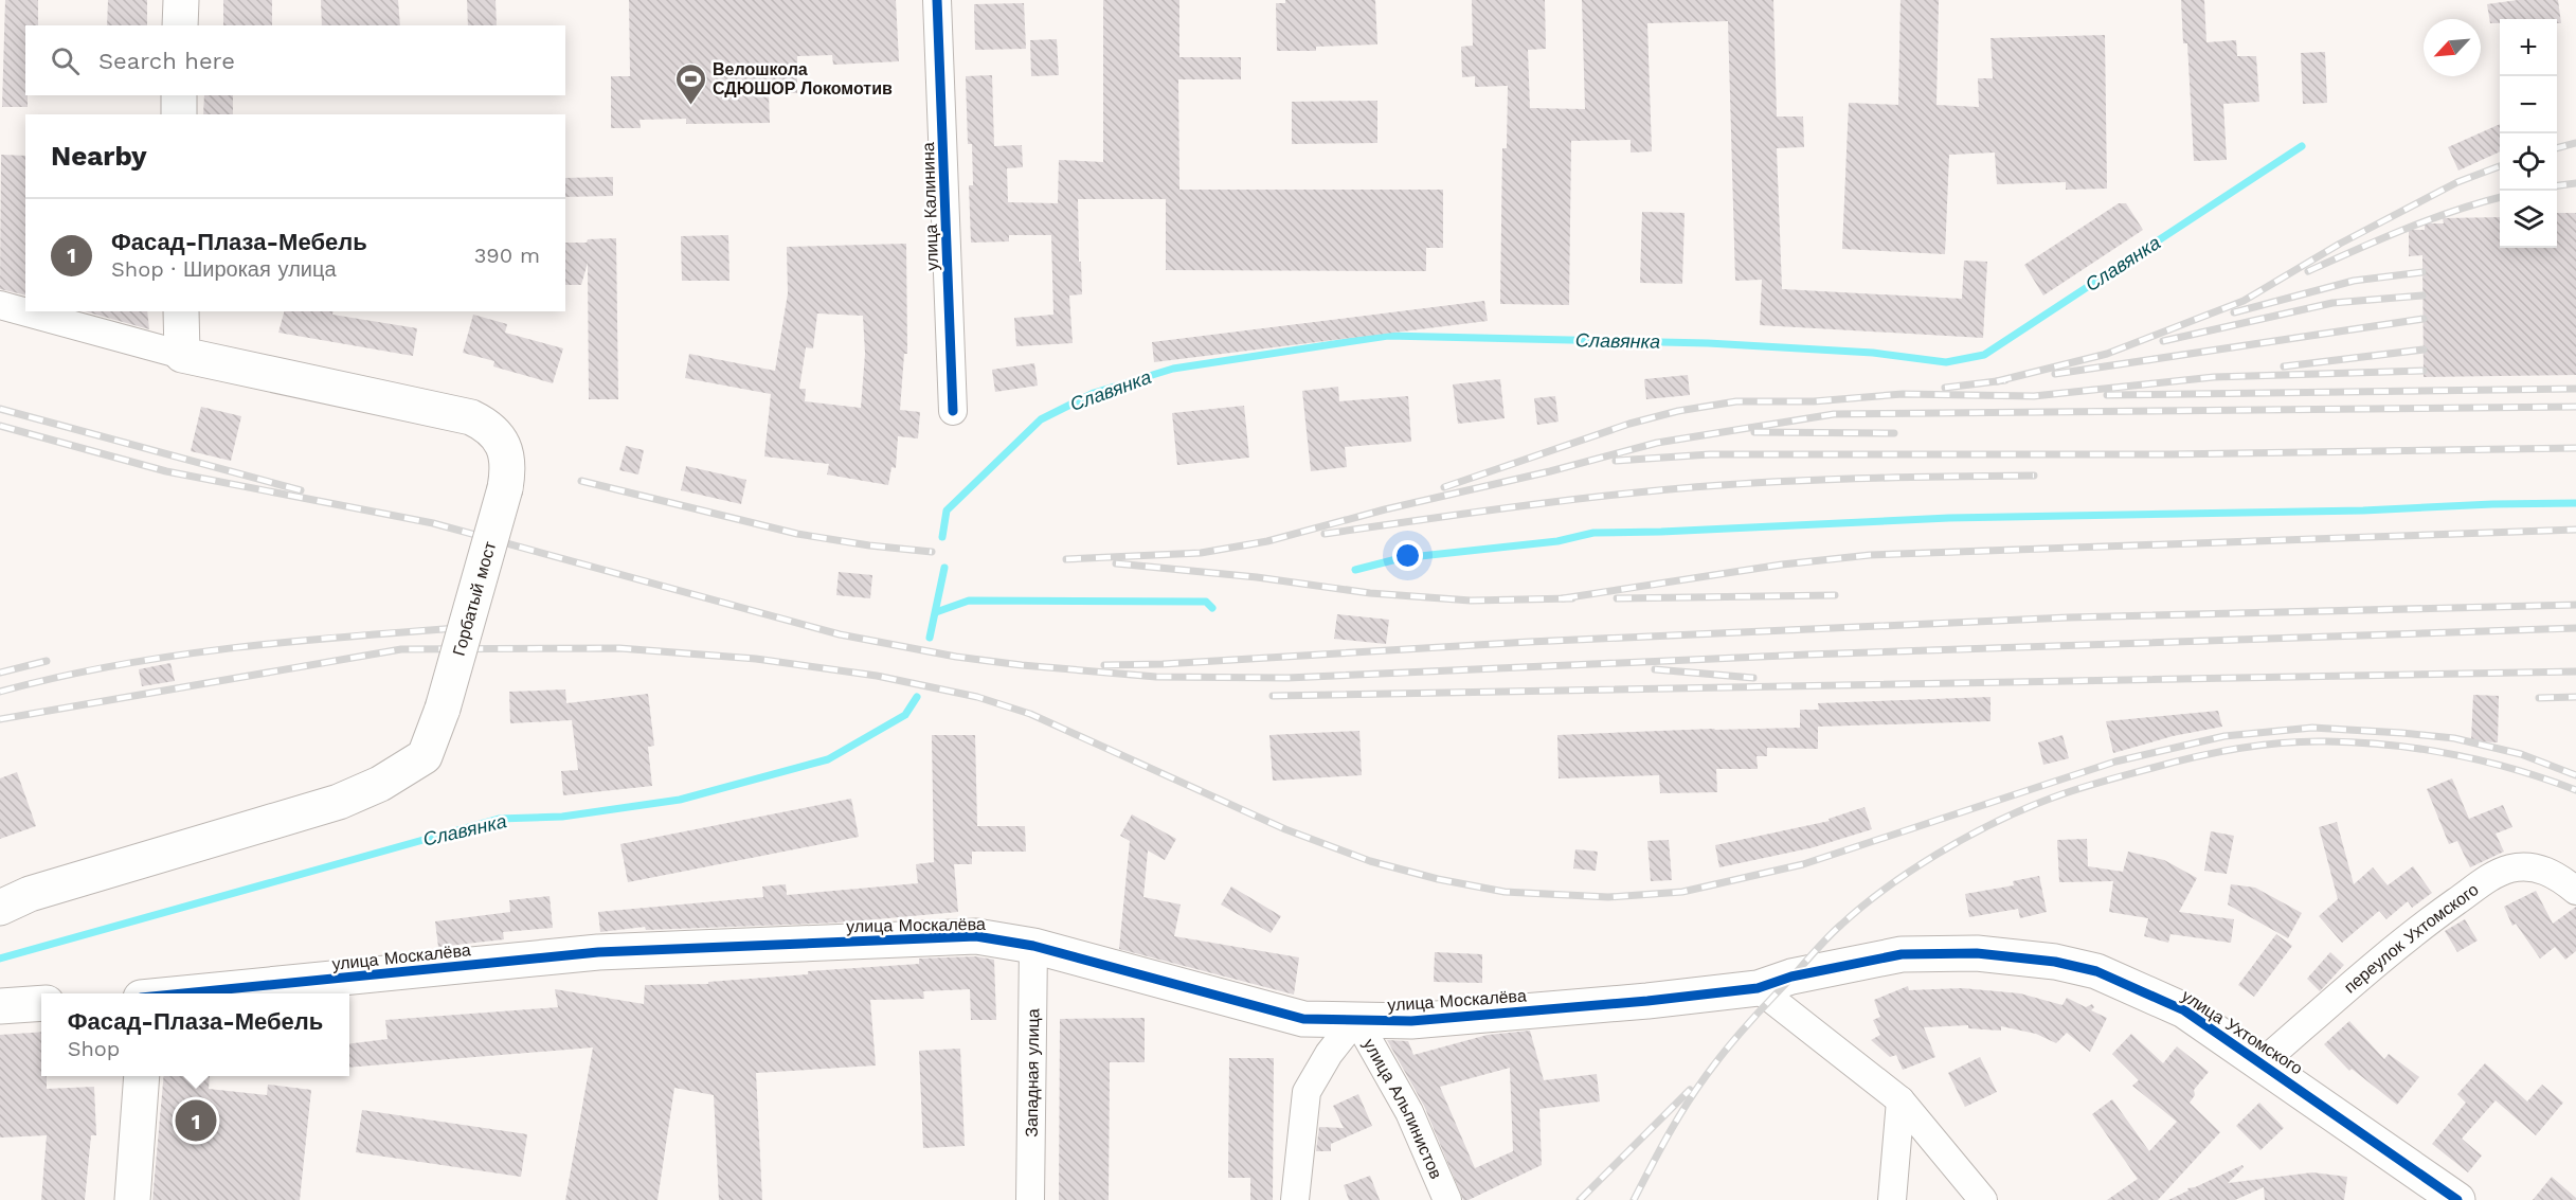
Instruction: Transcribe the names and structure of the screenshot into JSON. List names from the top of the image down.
{
  "streets": {
    "street": [
      "улица Калинина",
      "Горбатый мост",
      "улица Москалёва",
      "переулок Ухтомского",
      "улица Ухтомского",
      "Западная улица",
      "улица Альпинистов"
    ]
  },
  "crossings": [
    ["улица Москалёва", "улица Ухтомского"],
    ["улица Москалёва", "Западная улица"],
    ["улица Москалёва", "улица Альпинистов"],
    ["переулок Ухтомского", "улица Ухтомского"]
  ],
  "water": ["Славянка"],
  "places": {
    "sports": ["Велошкола СДЮШОР Локомотив"]
  },
  "north": "bottom left",
  "page": {
    "map_buttons": ["+", "−"],
    "search": "Search here",
    "heading": "Nearby",
    "list": [
      {
        "mark": "1",
        "name": "Фасад-Плаза-Мебель",
        "note": "Shop · Широкая улица",
        "value": "390 m"
      }
    ],
    "popup": ["Фасад-Плаза-Мебель", "Shop"],
    "pins": "1"
  }
}
